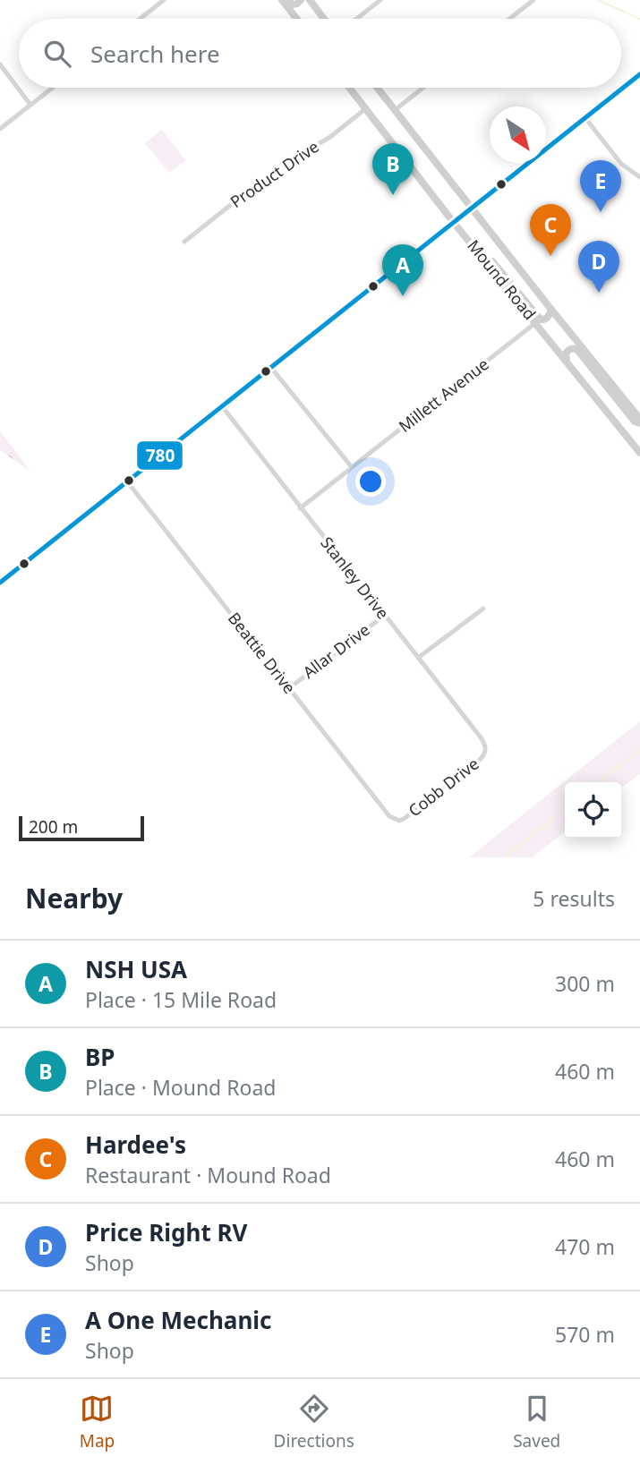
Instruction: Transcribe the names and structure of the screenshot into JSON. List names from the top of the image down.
{
  "streets": {
    "main road": ["Mound Road"],
    "street": [
      "Product Drive",
      "Millett Avenue",
      "Stanley Drive",
      "Allar Drive",
      "Beattie Drive",
      "Cobb Drive"
    ]
  },
  "crossings": [
    ["Product Drive", "Mound Road"],
    ["Mound Road", "Millett Avenue"],
    ["Millett Avenue", "Stanley Drive"],
    ["Stanley Drive", "Allar Drive"],
    ["Stanley Drive", "Cobb Drive"],
    ["Allar Drive", "Beattie Drive"],
    ["Beattie Drive", "Cobb Drive"]
  ],
  "lines": ["transit line 780"],
  "scale_bar": "200 m",
  "north": "bottom right",
  "page": {
    "search": "Search here",
    "pins": [
      "B",
      "E",
      "C",
      "D",
      "A"
    ],
    "scale": "200 m",
    "heading": ["Nearby", "5 results"],
    "list": [
      {
        "mark": "A",
        "name": "NSH USA",
        "note": "Place · 15 Mile Road",
        "value": "300 m"
      },
      {
        "mark": "B",
        "name": "BP",
        "note": "Place · Mound Road",
        "value": "460 m"
      },
      {
        "mark": "C",
        "name": "Hardee's",
        "note": "Restaurant · Mound Road",
        "value": "460 m"
      },
      {
        "mark": "D",
        "name": "Price Right RV",
        "note": "Shop",
        "value": "470 m"
      },
      {
        "mark": "E",
        "name": "A One Mechanic",
        "note": "Shop",
        "value": "570 m"
      }
    ],
    "nav": ["Map", "Directions", "Saved"]
  }
}
